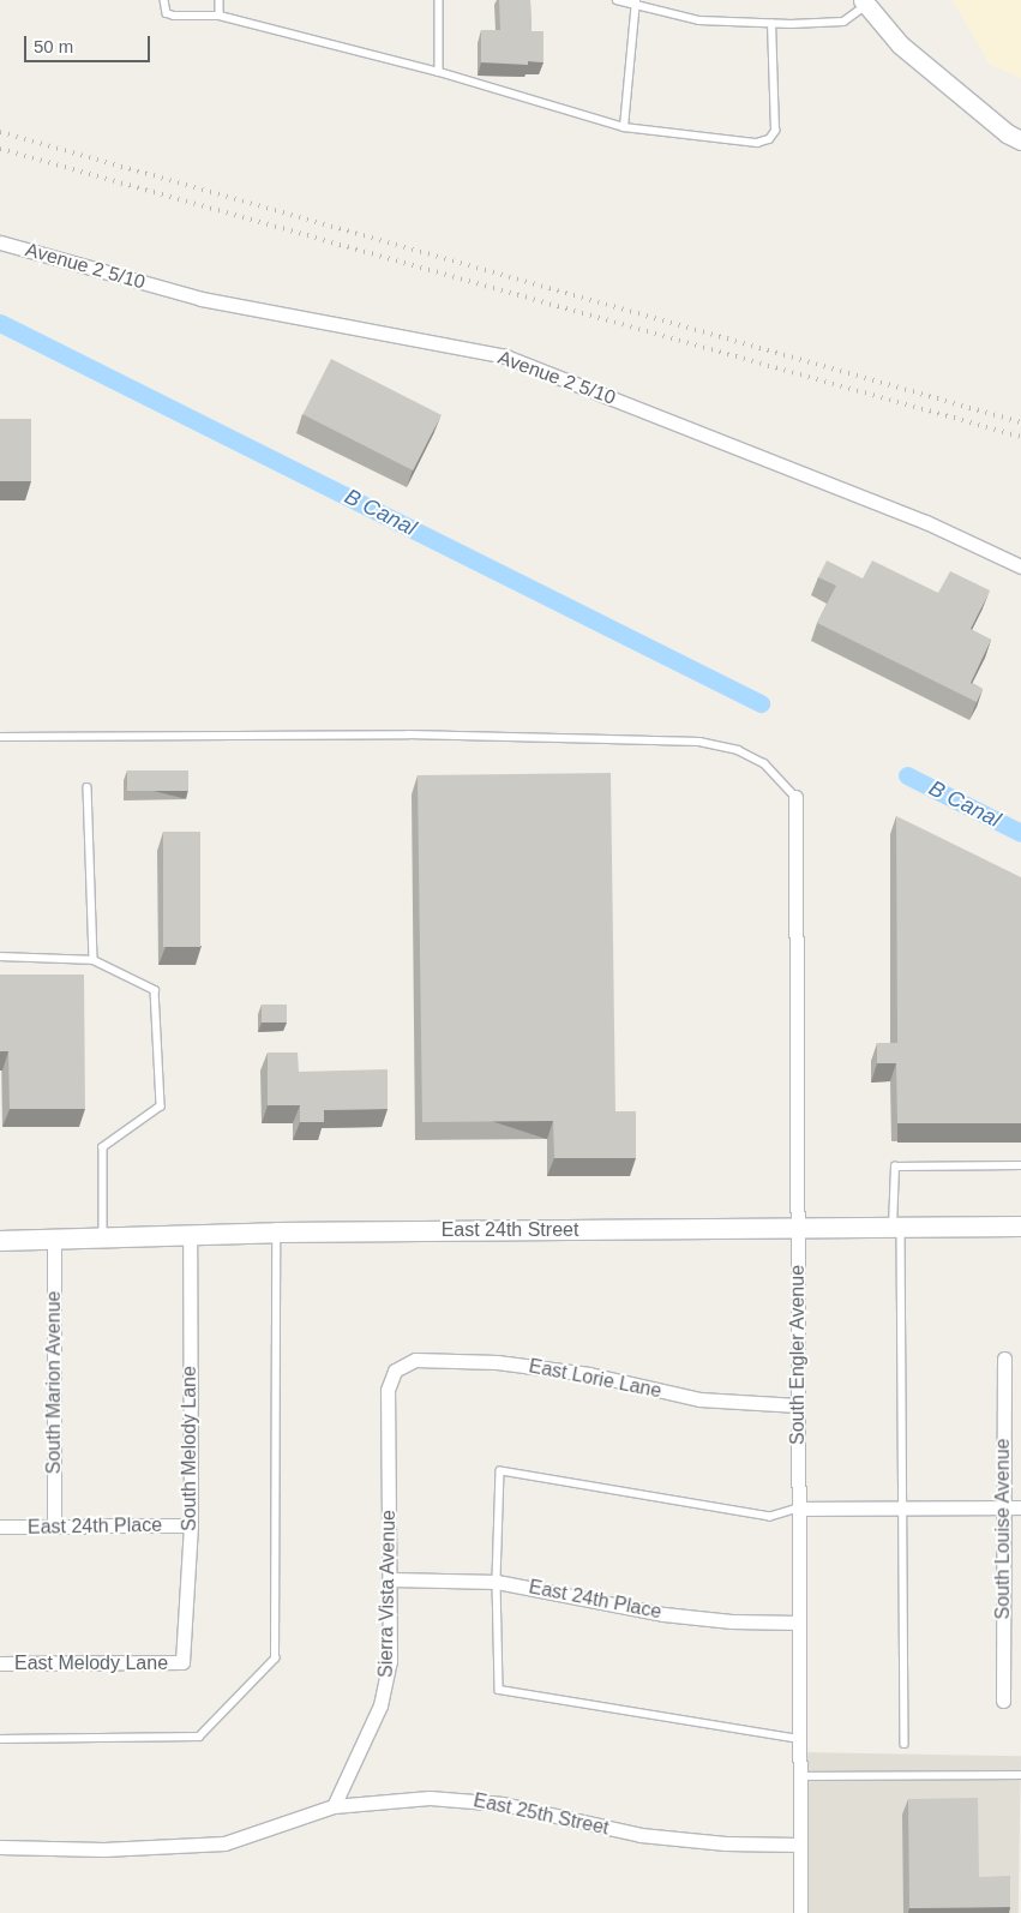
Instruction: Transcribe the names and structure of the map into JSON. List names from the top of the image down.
{
  "streets": {
    "main road": ["East 24th Street"],
    "street": [
      "Avenue 2 5/10",
      "South Engler Avenue",
      "East Lorie Lane",
      "South Marion Avenue",
      "South Melody Lane",
      "East 24th Place",
      "South Louise Avenue",
      "Sierra Vista Avenue",
      "East Melody Lane",
      "East 25th Street"
    ]
  },
  "crossings": [
    ["East 24th Street", "South Engler Avenue"],
    ["East 24th Street", "South Marion Avenue"],
    ["East 24th Street", "South Melody Lane"],
    ["South Engler Avenue", "East Lorie Lane"],
    ["South Engler Avenue", "East 24th Place"],
    ["South Engler Avenue", "East 25th Street"],
    ["East Lorie Lane", "Sierra Vista Avenue"],
    ["South Marion Avenue", "East 24th Place"],
    ["South Melody Lane", "East 24th Place"],
    ["South Melody Lane", "East Melody Lane"],
    ["East 24th Place", "Sierra Vista Avenue"],
    ["Sierra Vista Avenue", "East 25th Street"]
  ],
  "water": ["B Canal"],
  "scale_bar": "50 m"
}
